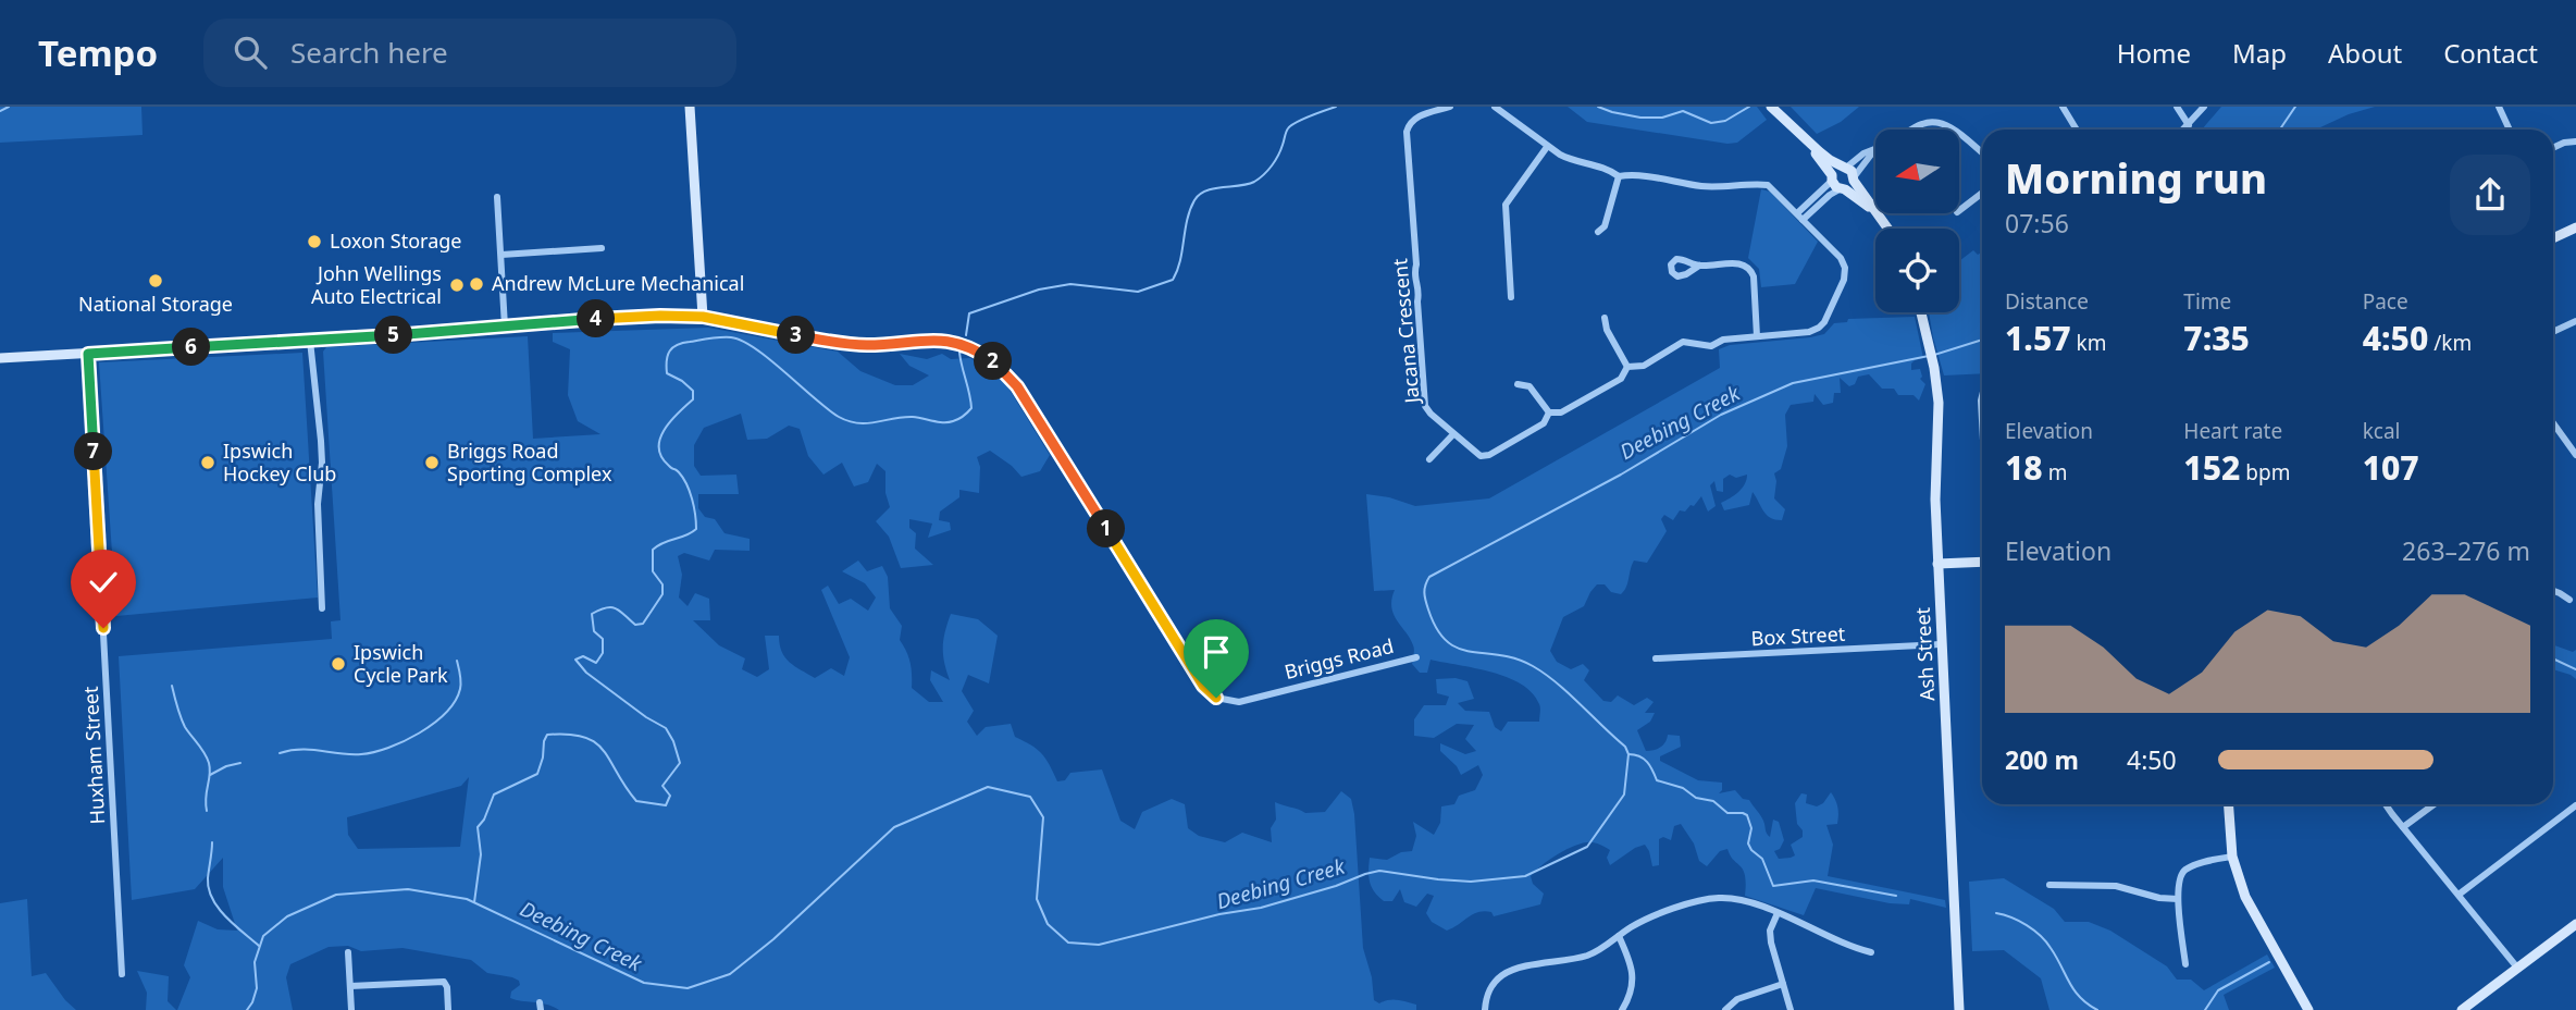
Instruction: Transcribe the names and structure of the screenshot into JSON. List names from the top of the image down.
{
  "streets": {
    "main road": ["Ash Street", "Briggs Road"],
    "street": ["Jacana Crescent", "Box Street", "Huxham Street"]
  },
  "crossings": [
    ["Box Street", "Ash Street"],
    ["Briggs Road", "Huxham Street"]
  ],
  "water": ["Deebing Creek"],
  "places": [
    "Loxon Storage",
    "National Storage",
    "Andrew McLure Mechanical",
    "John Wellings Auto Electrical",
    "Ipswich Hockey Club",
    "Briggs Road Sporting Complex",
    "Ipswich Cycle Park"
  ],
  "north": "left",
  "page": {
    "header": "Tempo",
    "search": "Search here",
    "nav": [
      "Home",
      "Map",
      "About",
      "Contact"
    ],
    "heading": ["Morning run", "07:56"],
    "stats": [
      ["Distance", "1.57 km"],
      ["Time", "7:35"],
      ["Pace", "4:50 /km"],
      ["Elevation", "18 m"],
      ["Heart rate", "152 bpm"],
      ["kcal", "107"]
    ],
    "pins": [
      "4",
      "3",
      "5",
      "6",
      "2",
      "7",
      "1"
    ],
    "chart": ["Elevation", "263–276 m"],
    "list": [
      {
        "name": "200 m",
        "note": "4:50"
      }
    ]
  }
}
